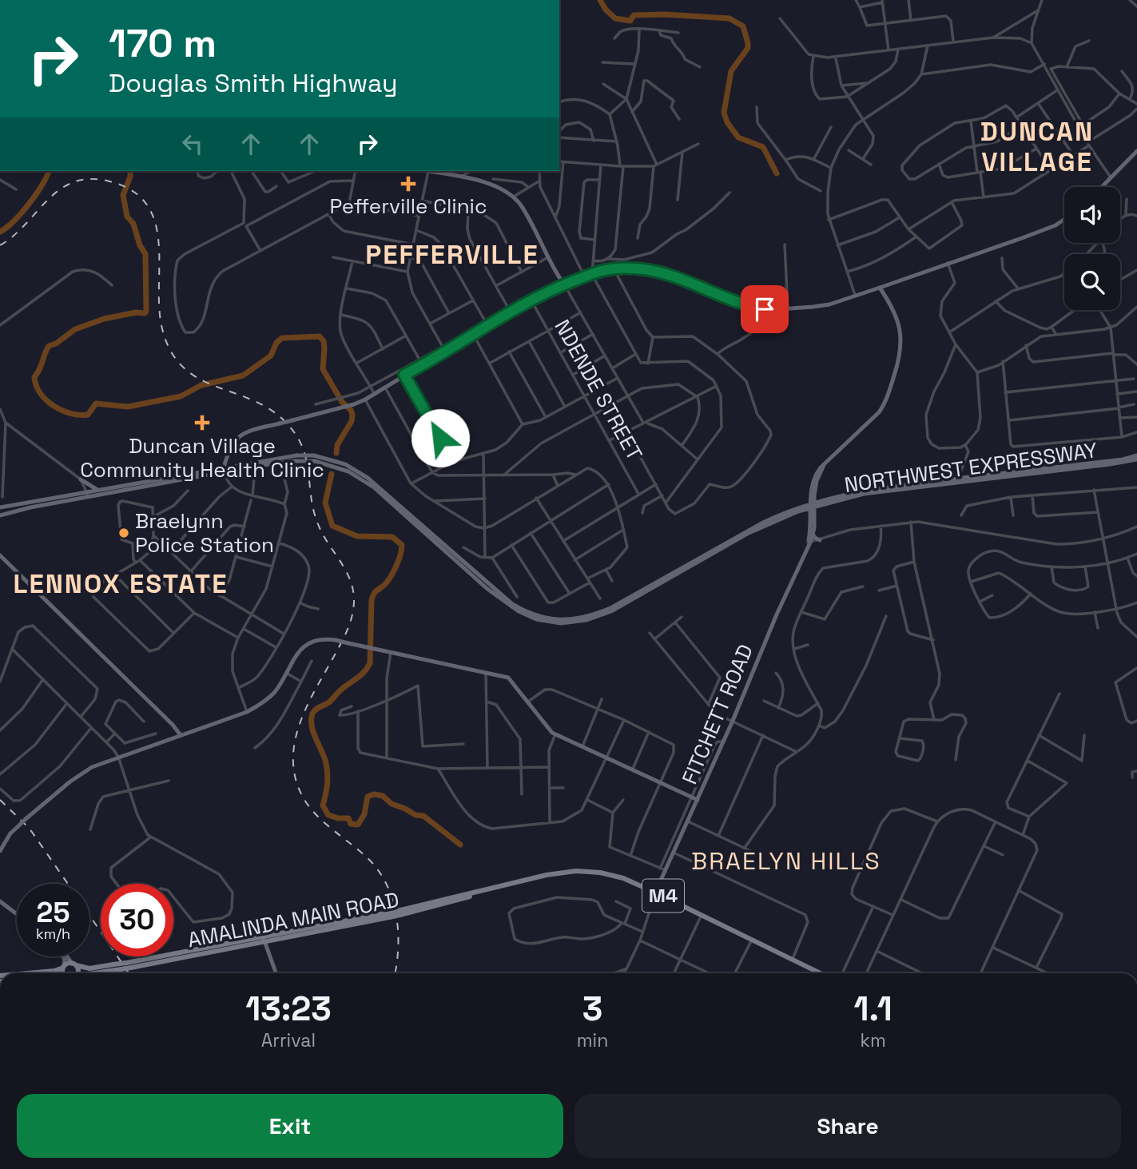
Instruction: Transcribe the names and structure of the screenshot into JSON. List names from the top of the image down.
{
  "streets": {
    "main road": ["M4", "AMALINDA MAIN ROAD"],
    "street": ["NDENDE STREET", "NORTHWEST EXPRESSWAY", "FITCHETT ROAD"]
  },
  "crossings": [
    ["NORTHWEST EXPRESSWAY", "FITCHETT ROAD"],
    ["FITCHETT ROAD", "AMALINDA MAIN ROAD"]
  ],
  "districts": [
    "DUNCAN VILLAGE",
    "PEFFERVILLE",
    "LENNOX ESTATE",
    "BRAELYN HILLS"
  ],
  "places": {
    "health": ["Pefferville Clinic", "Duncan Village Community Health Clinic"],
    "other": ["Braelynn Police Station"]
  },
  "page": {
    "turn": ["170 m", "Douglas Smith Highway"],
    "speed": "25 km/h",
    "limit": "30",
    "eta": [
      "13:23",
      "Arrival",
      "3",
      "min",
      "1.1",
      "km"
    ],
    "buttons": ["Exit", "Share"]
  }
}
